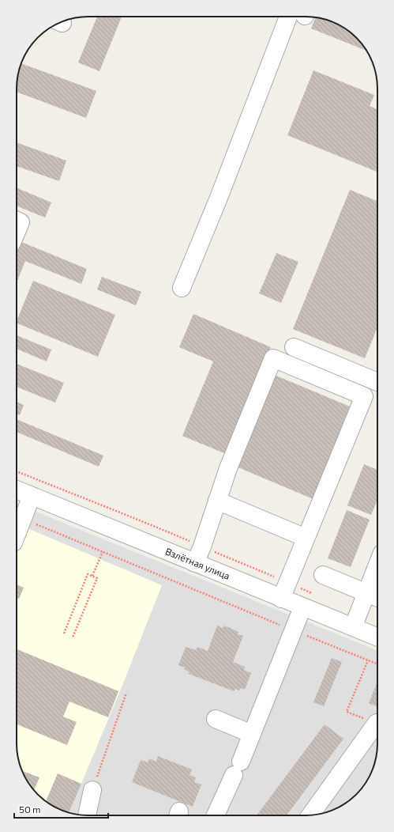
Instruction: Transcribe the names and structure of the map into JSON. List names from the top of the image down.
{
  "streets": {
    "street": ["Взлётная улица"]
  },
  "scale_bar": "50 m"
}
